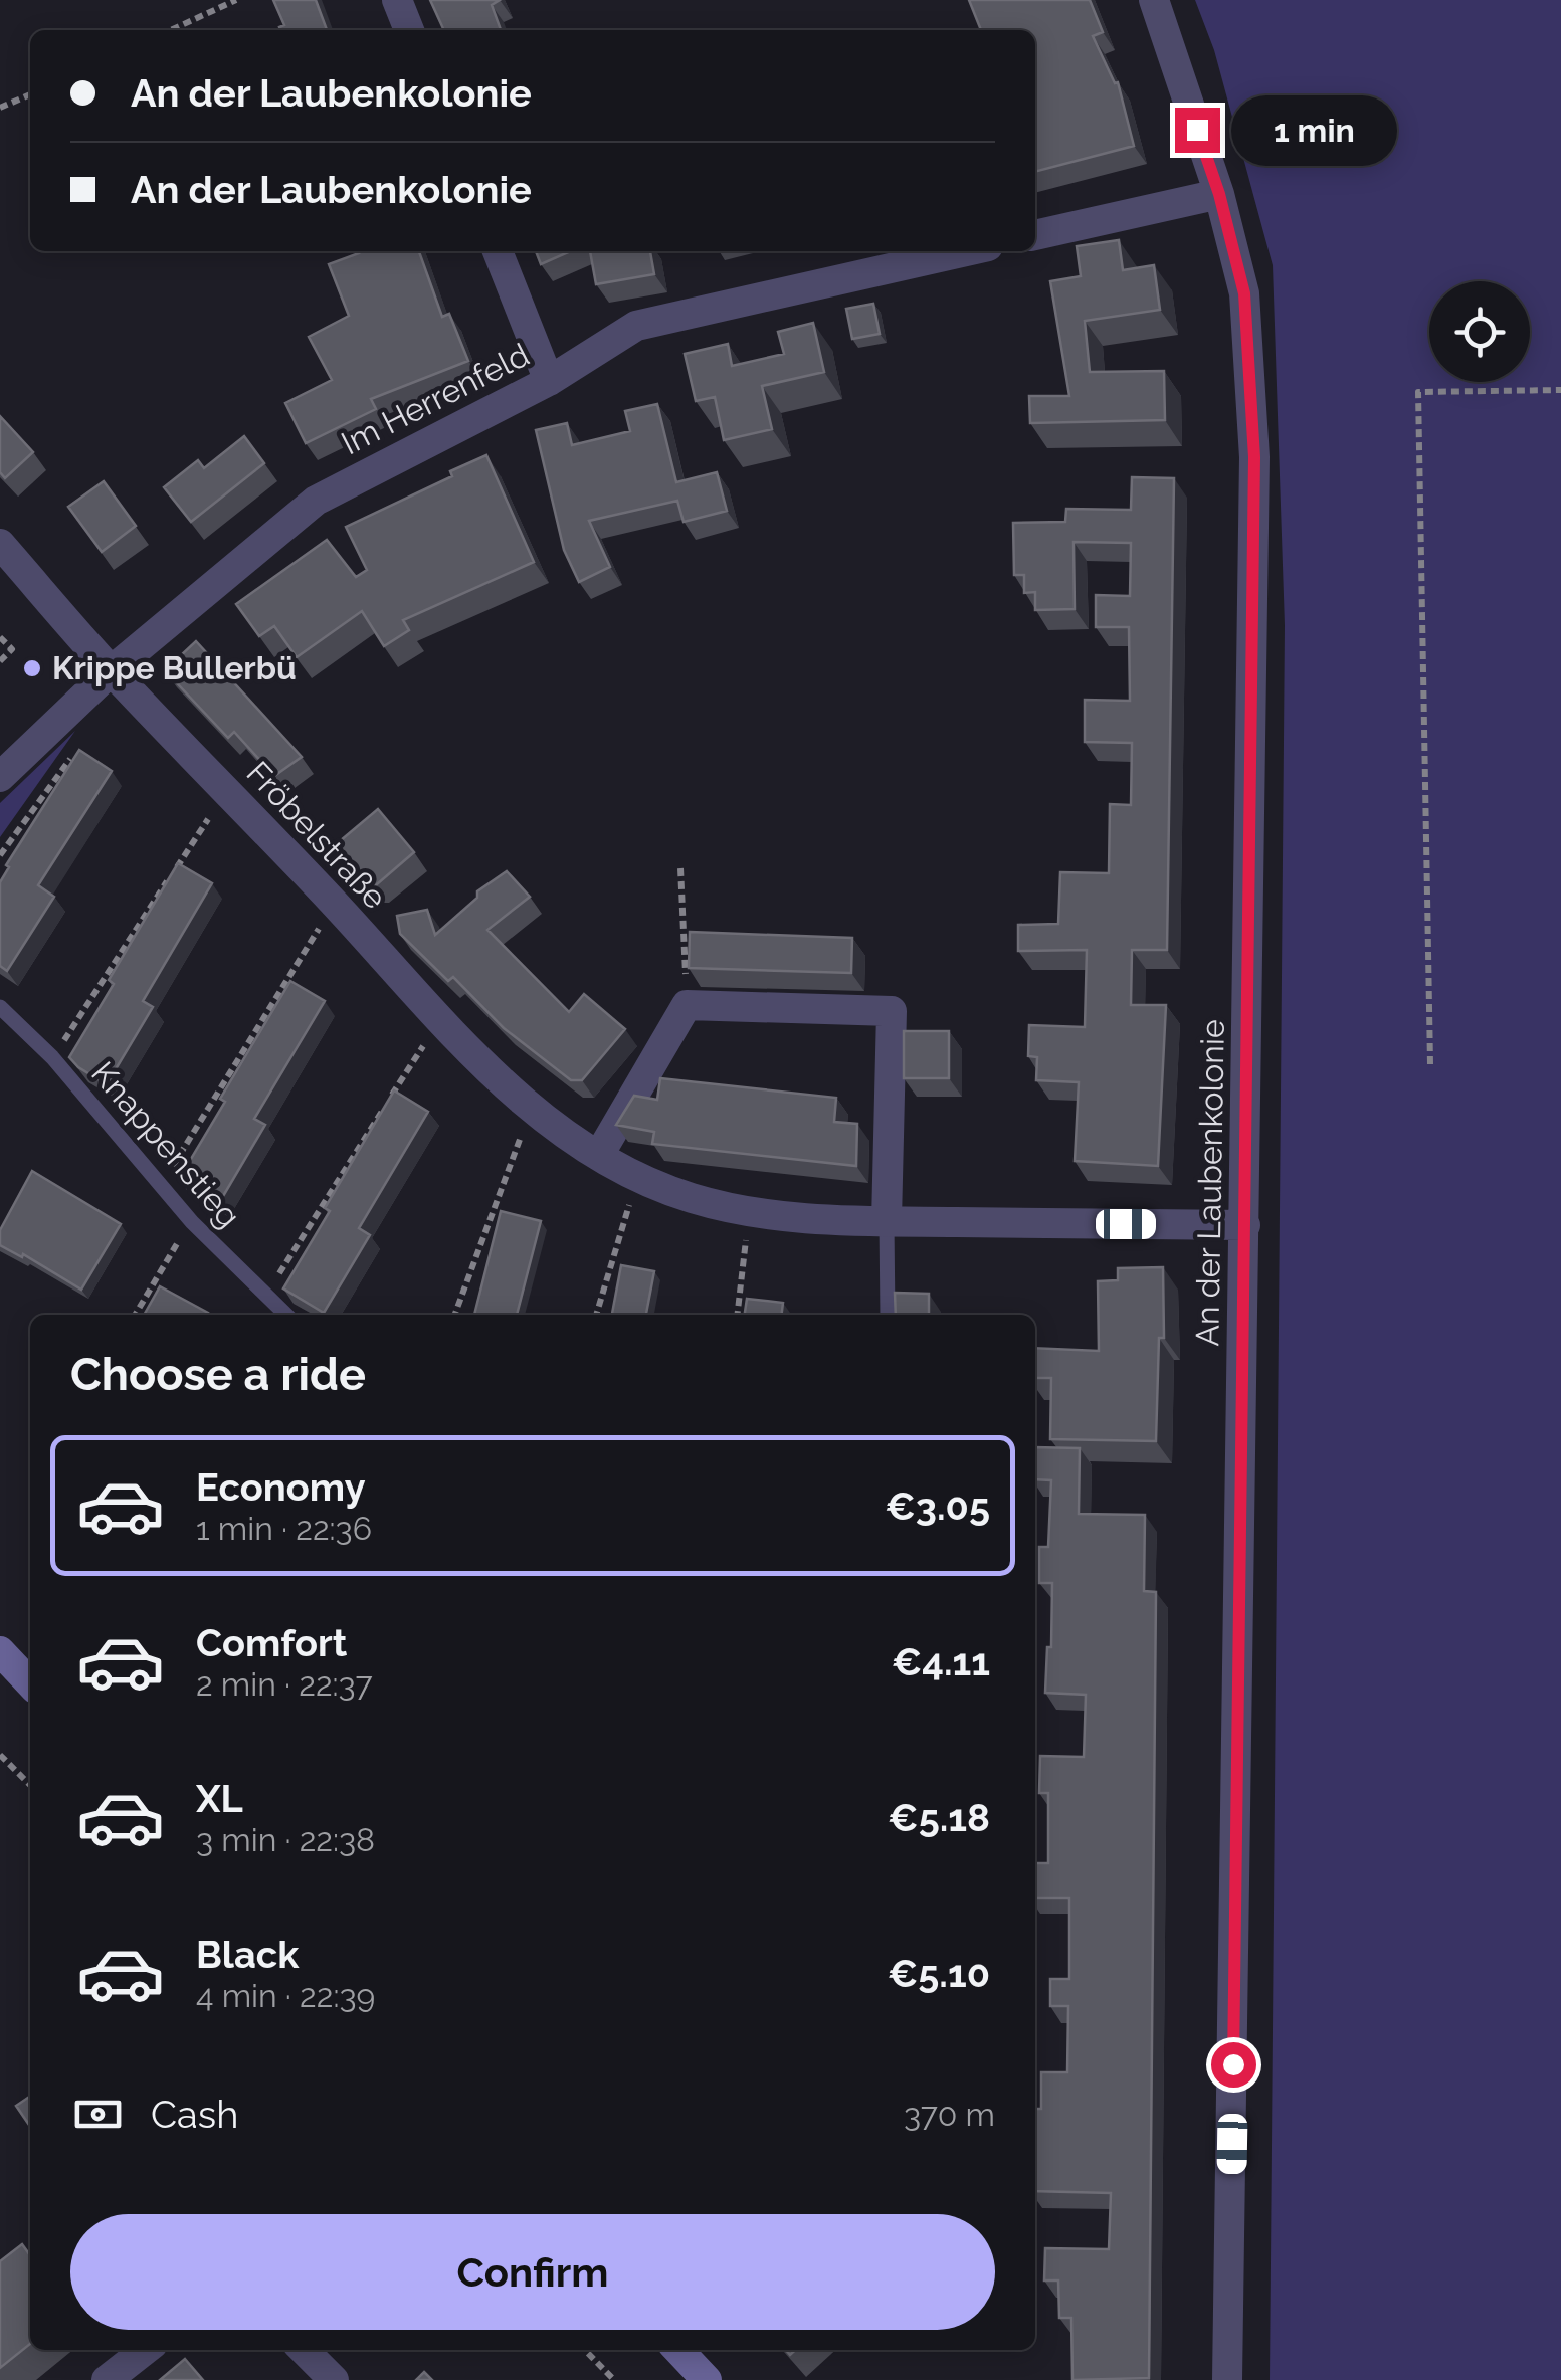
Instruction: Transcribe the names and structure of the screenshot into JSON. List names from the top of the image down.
{
  "streets": {
    "street": ["Im Herrenfeld", "Fröbelstraße", "An der Laubenkolonie"],
    "lane": ["Knappenstieg"]
  },
  "crossings": [
    ["Im Herrenfeld", "Fröbelstraße"],
    ["Fröbelstraße", "An der Laubenkolonie"]
  ],
  "places": ["Krippe Bullerbü"],
  "page": {
    "banner": ["An der Laubenkolonie", "An der Laubenkolonie"],
    "bubble": "1 min",
    "heading": "Choose a ride",
    "list": [
      {
        "name": "Economy",
        "note": "1 min · 22:36",
        "value": "€3.05"
      },
      {
        "name": "Comfort",
        "note": "2 min · 22:37",
        "value": "€4.11"
      },
      {
        "name": "XL",
        "note": "3 min · 22:38",
        "value": "€5.18"
      },
      {
        "name": "Black",
        "note": "4 min · 22:39",
        "value": "€5.10"
      }
    ],
    "pay": ["Cash", "370 m"],
    "buttons": "Confirm"
  }
}
